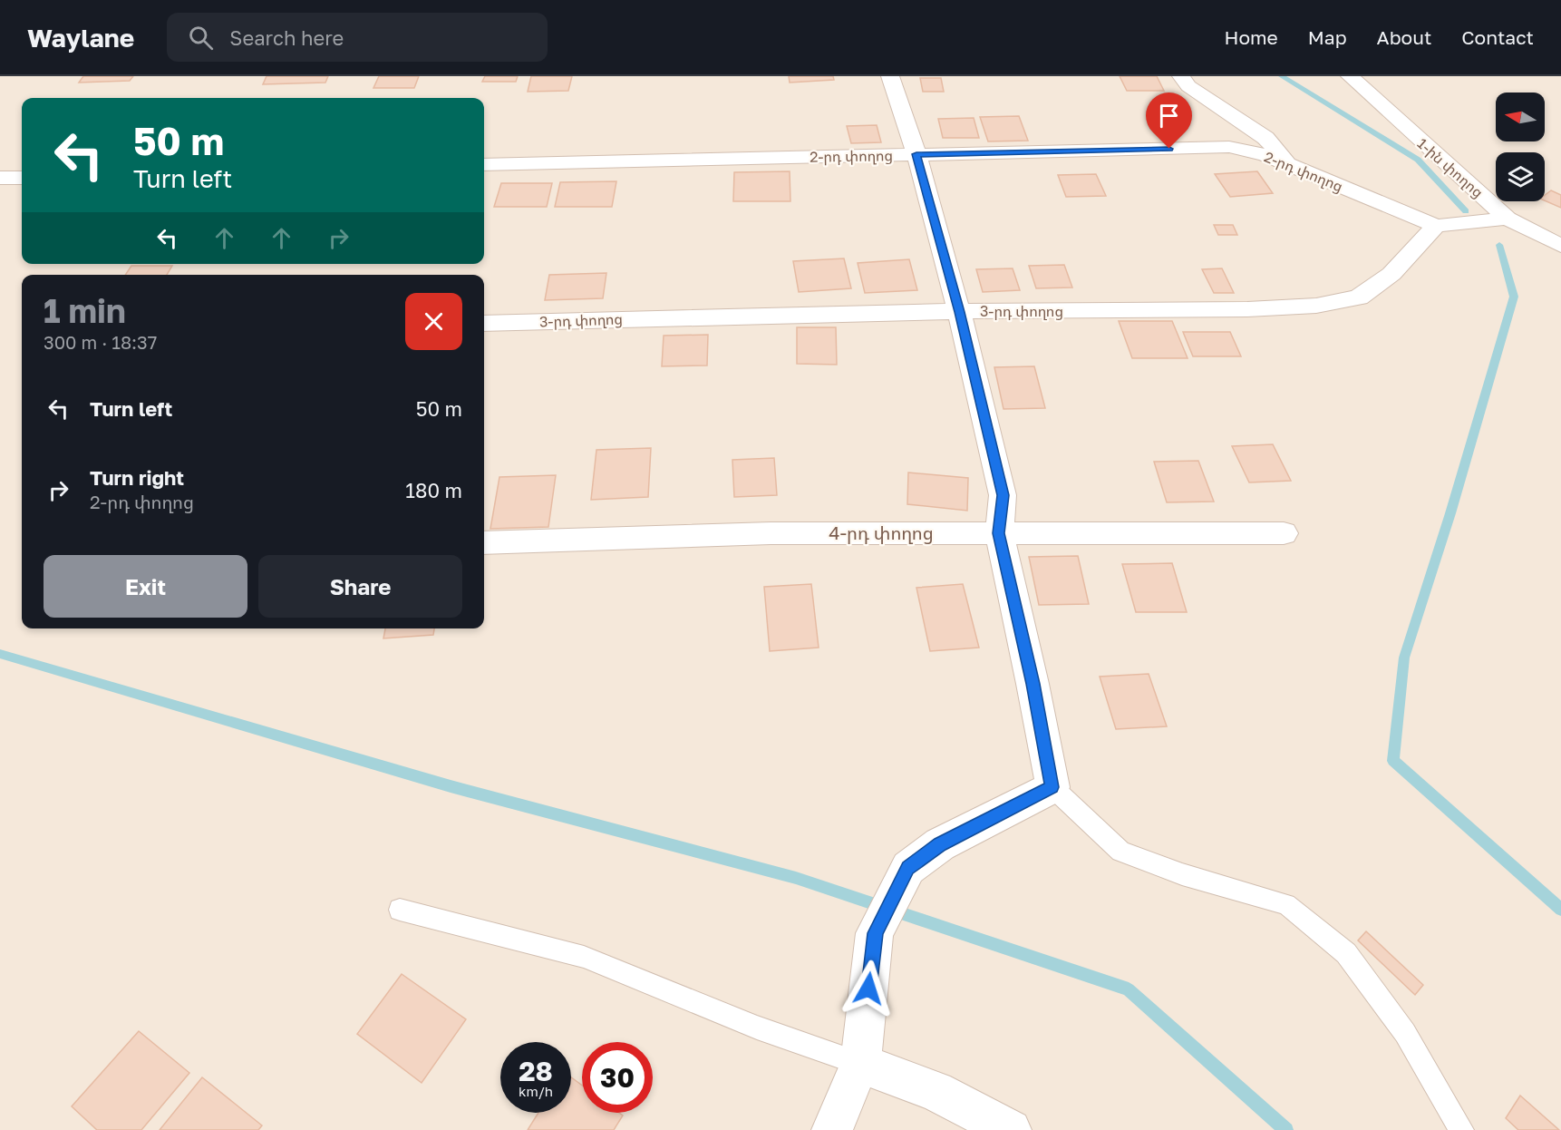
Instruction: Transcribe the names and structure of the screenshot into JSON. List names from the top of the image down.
{
  "streets": {
    "street": [
      "2-րդ փողոց",
      "1-ին փողոց",
      "3-րդ փողոց",
      "4-րդ փողոց"
    ]
  },
  "crossings": [
    ["2-րդ փողոց", "3-րդ փողոց"]
  ],
  "north": "left",
  "page": {
    "header": "Waylane",
    "search": "Search here",
    "nav": [
      "Home",
      "Map",
      "About",
      "Contact"
    ],
    "turn": ["50 m", "Turn left"],
    "heading": ["1 min", "300 m · 18:37"],
    "list": [
      {
        "name": "Turn left",
        "value": "50 m"
      },
      {
        "name": "Turn right",
        "note": "2-րդ փողոց",
        "value": "180 m"
      }
    ],
    "buttons": ["Exit", "Share"],
    "speed": "28 km/h",
    "limit": "30"
  }
}
